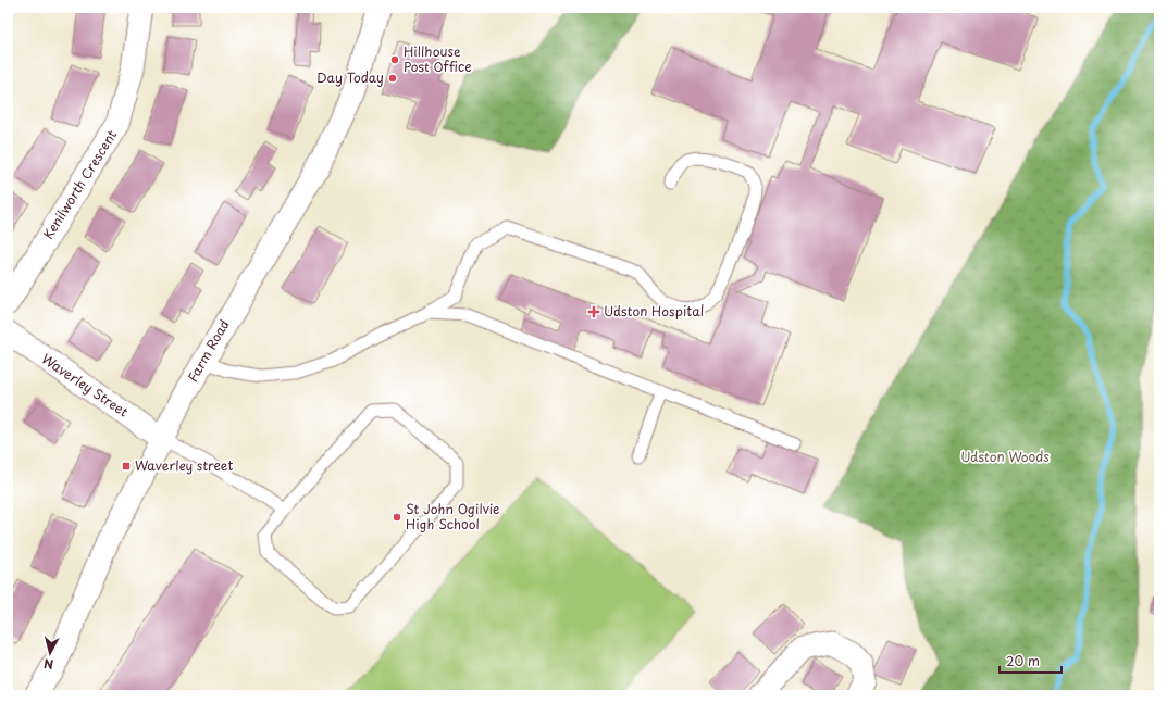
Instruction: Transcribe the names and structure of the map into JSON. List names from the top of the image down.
{
  "streets": {
    "street": ["Kenilworth Crescent", "Farm Road", "Waverley Street"]
  },
  "crossings": [
    ["Farm Road", "Waverley Street"]
  ],
  "parks": ["Udston Woods"],
  "places": {
    "other": ["Hillhouse Post Office", "Day Today", "St John Ogilvie High School"],
    "health": ["Udston Hospital"],
    "transit": ["Waverley street"]
  },
  "scale_bar": "20 m",
  "north": "bottom"
}
